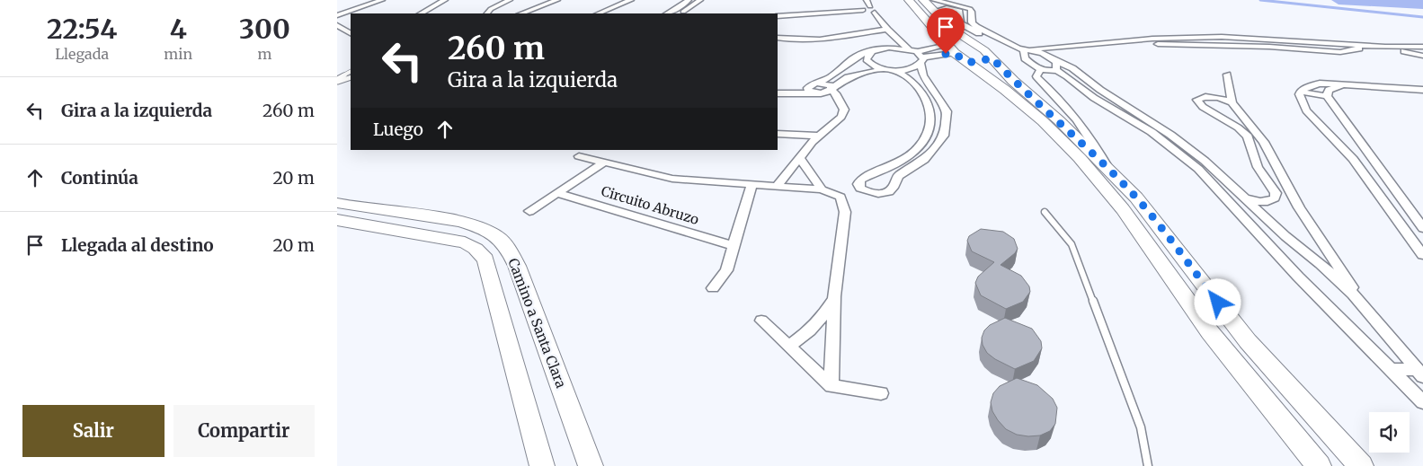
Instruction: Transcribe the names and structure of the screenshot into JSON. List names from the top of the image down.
{
  "streets": {
    "main road": ["Camino a Santa Clara"],
    "street": ["Circuito Abruzo"]
  },
  "page": {
    "eta": [
      "22:54",
      "Llegada",
      "4",
      "min",
      "300",
      "m"
    ],
    "turn": ["260 m", "Gira a la izquierda"],
    "list": [
      {
        "name": "Gira a la izquierda",
        "value": "260 m"
      },
      {
        "name": "Continúa",
        "value": "20 m"
      },
      {
        "name": "Llegada al destino",
        "value": "20 m"
      }
    ],
    "then": "Luego",
    "buttons": ["Salir", "Compartir"]
  }
}
